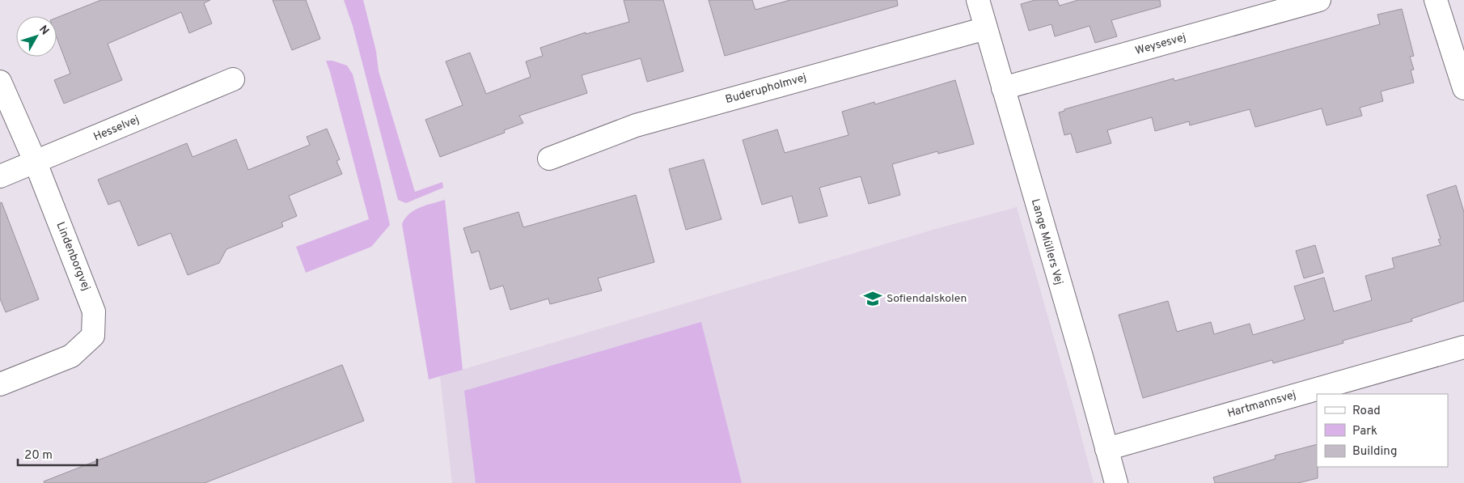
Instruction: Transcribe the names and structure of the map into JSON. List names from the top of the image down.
{
  "streets": {
    "street": [
      "Weysesvej",
      "Buderupholmvej",
      "Hesselvej",
      "Lange Müllers Vej",
      "Lindenborgvej",
      "Hartmannsvej"
    ]
  },
  "crossings": [
    ["Weysesvej", "Lange Müllers Vej"],
    ["Buderupholmvej", "Lange Müllers Vej"],
    ["Hesselvej", "Lindenborgvej"],
    ["Lange Müllers Vej", "Hartmannsvej"]
  ],
  "places": {
    "school or university": ["Sofiendalskolen"]
  },
  "legend": ["Road", "Park", "Building"],
  "scale_bar": "20 m",
  "north": "top right"
}
